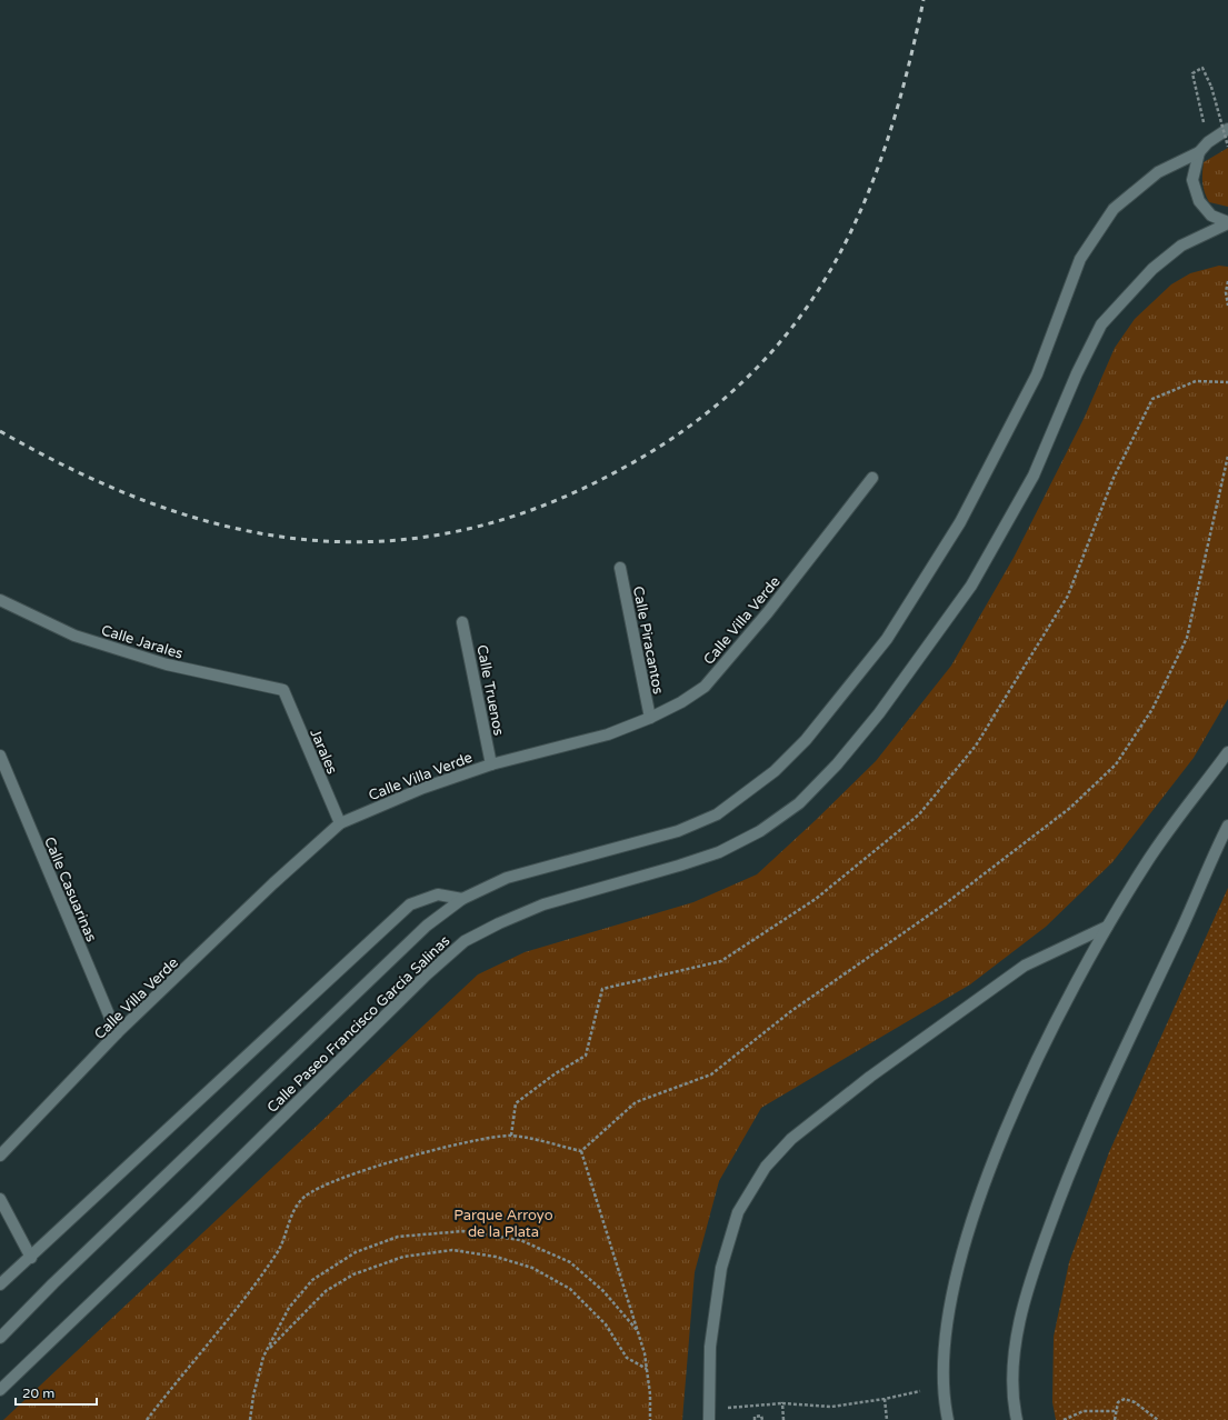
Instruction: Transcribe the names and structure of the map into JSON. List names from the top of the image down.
{
  "streets": {
    "main road": [
      "Calle Villa Verde",
      "Calle Piracantos",
      "Calle Jarales",
      "Calle Truenos",
      "Jarales",
      "Calle Casuarinas",
      "Calle Paseo Francisco García Salinas"
    ]
  },
  "crossings": [
    ["Calle Villa Verde", "Calle Piracantos"],
    ["Calle Villa Verde", "Calle Truenos"],
    ["Calle Villa Verde", "Jarales"],
    ["Calle Villa Verde", "Calle Casuarinas"],
    ["Calle Jarales", "Jarales"]
  ],
  "parks": ["Parque Arroyo de la Plata"],
  "scale_bar": "20 m"
}
